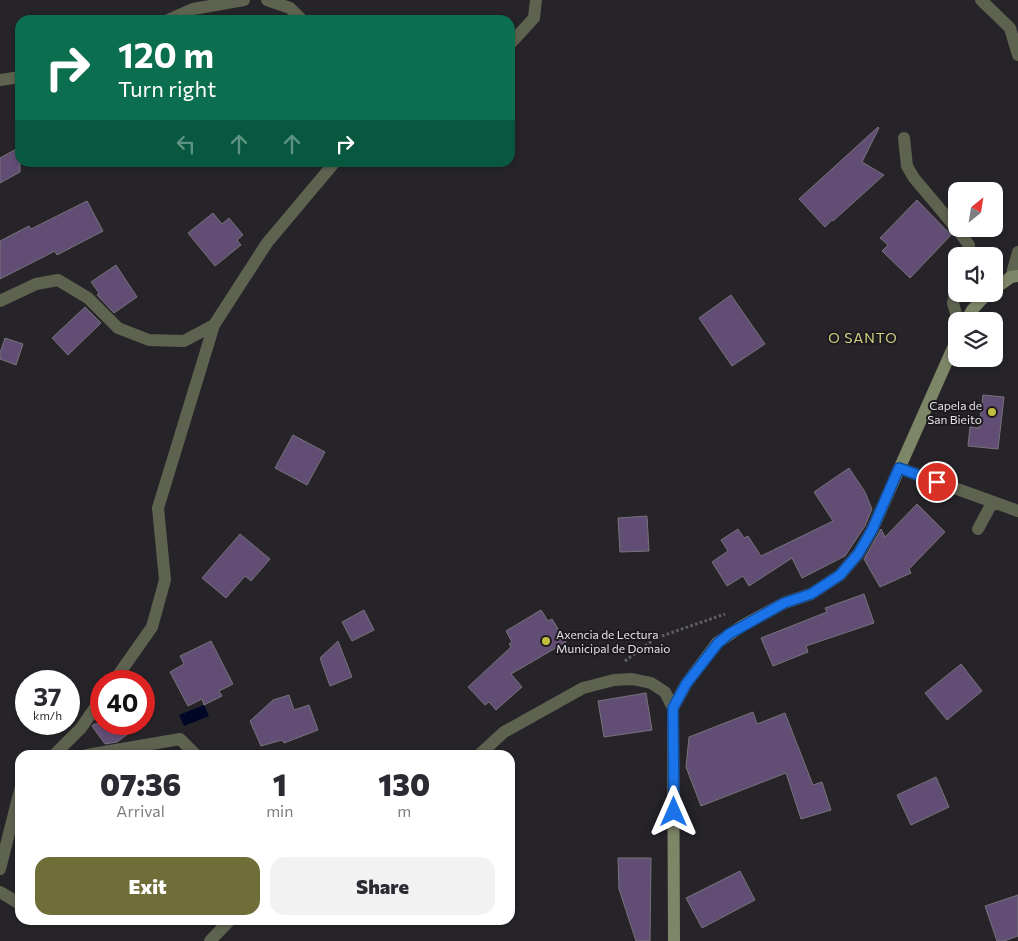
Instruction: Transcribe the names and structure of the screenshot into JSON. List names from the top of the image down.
{
  "districts": ["O SANTO"],
  "places": ["Capela de San Bieito", "Axencia de Lectura Municipal de Domaio"],
  "north": "top right",
  "page": {
    "turn": ["120 m", "Turn right"],
    "speed": "37 km/h",
    "limit": "40",
    "eta": [
      "07:36",
      "Arrival",
      "1",
      "min",
      "130",
      "m"
    ],
    "buttons": ["Exit", "Share"]
  }
}
